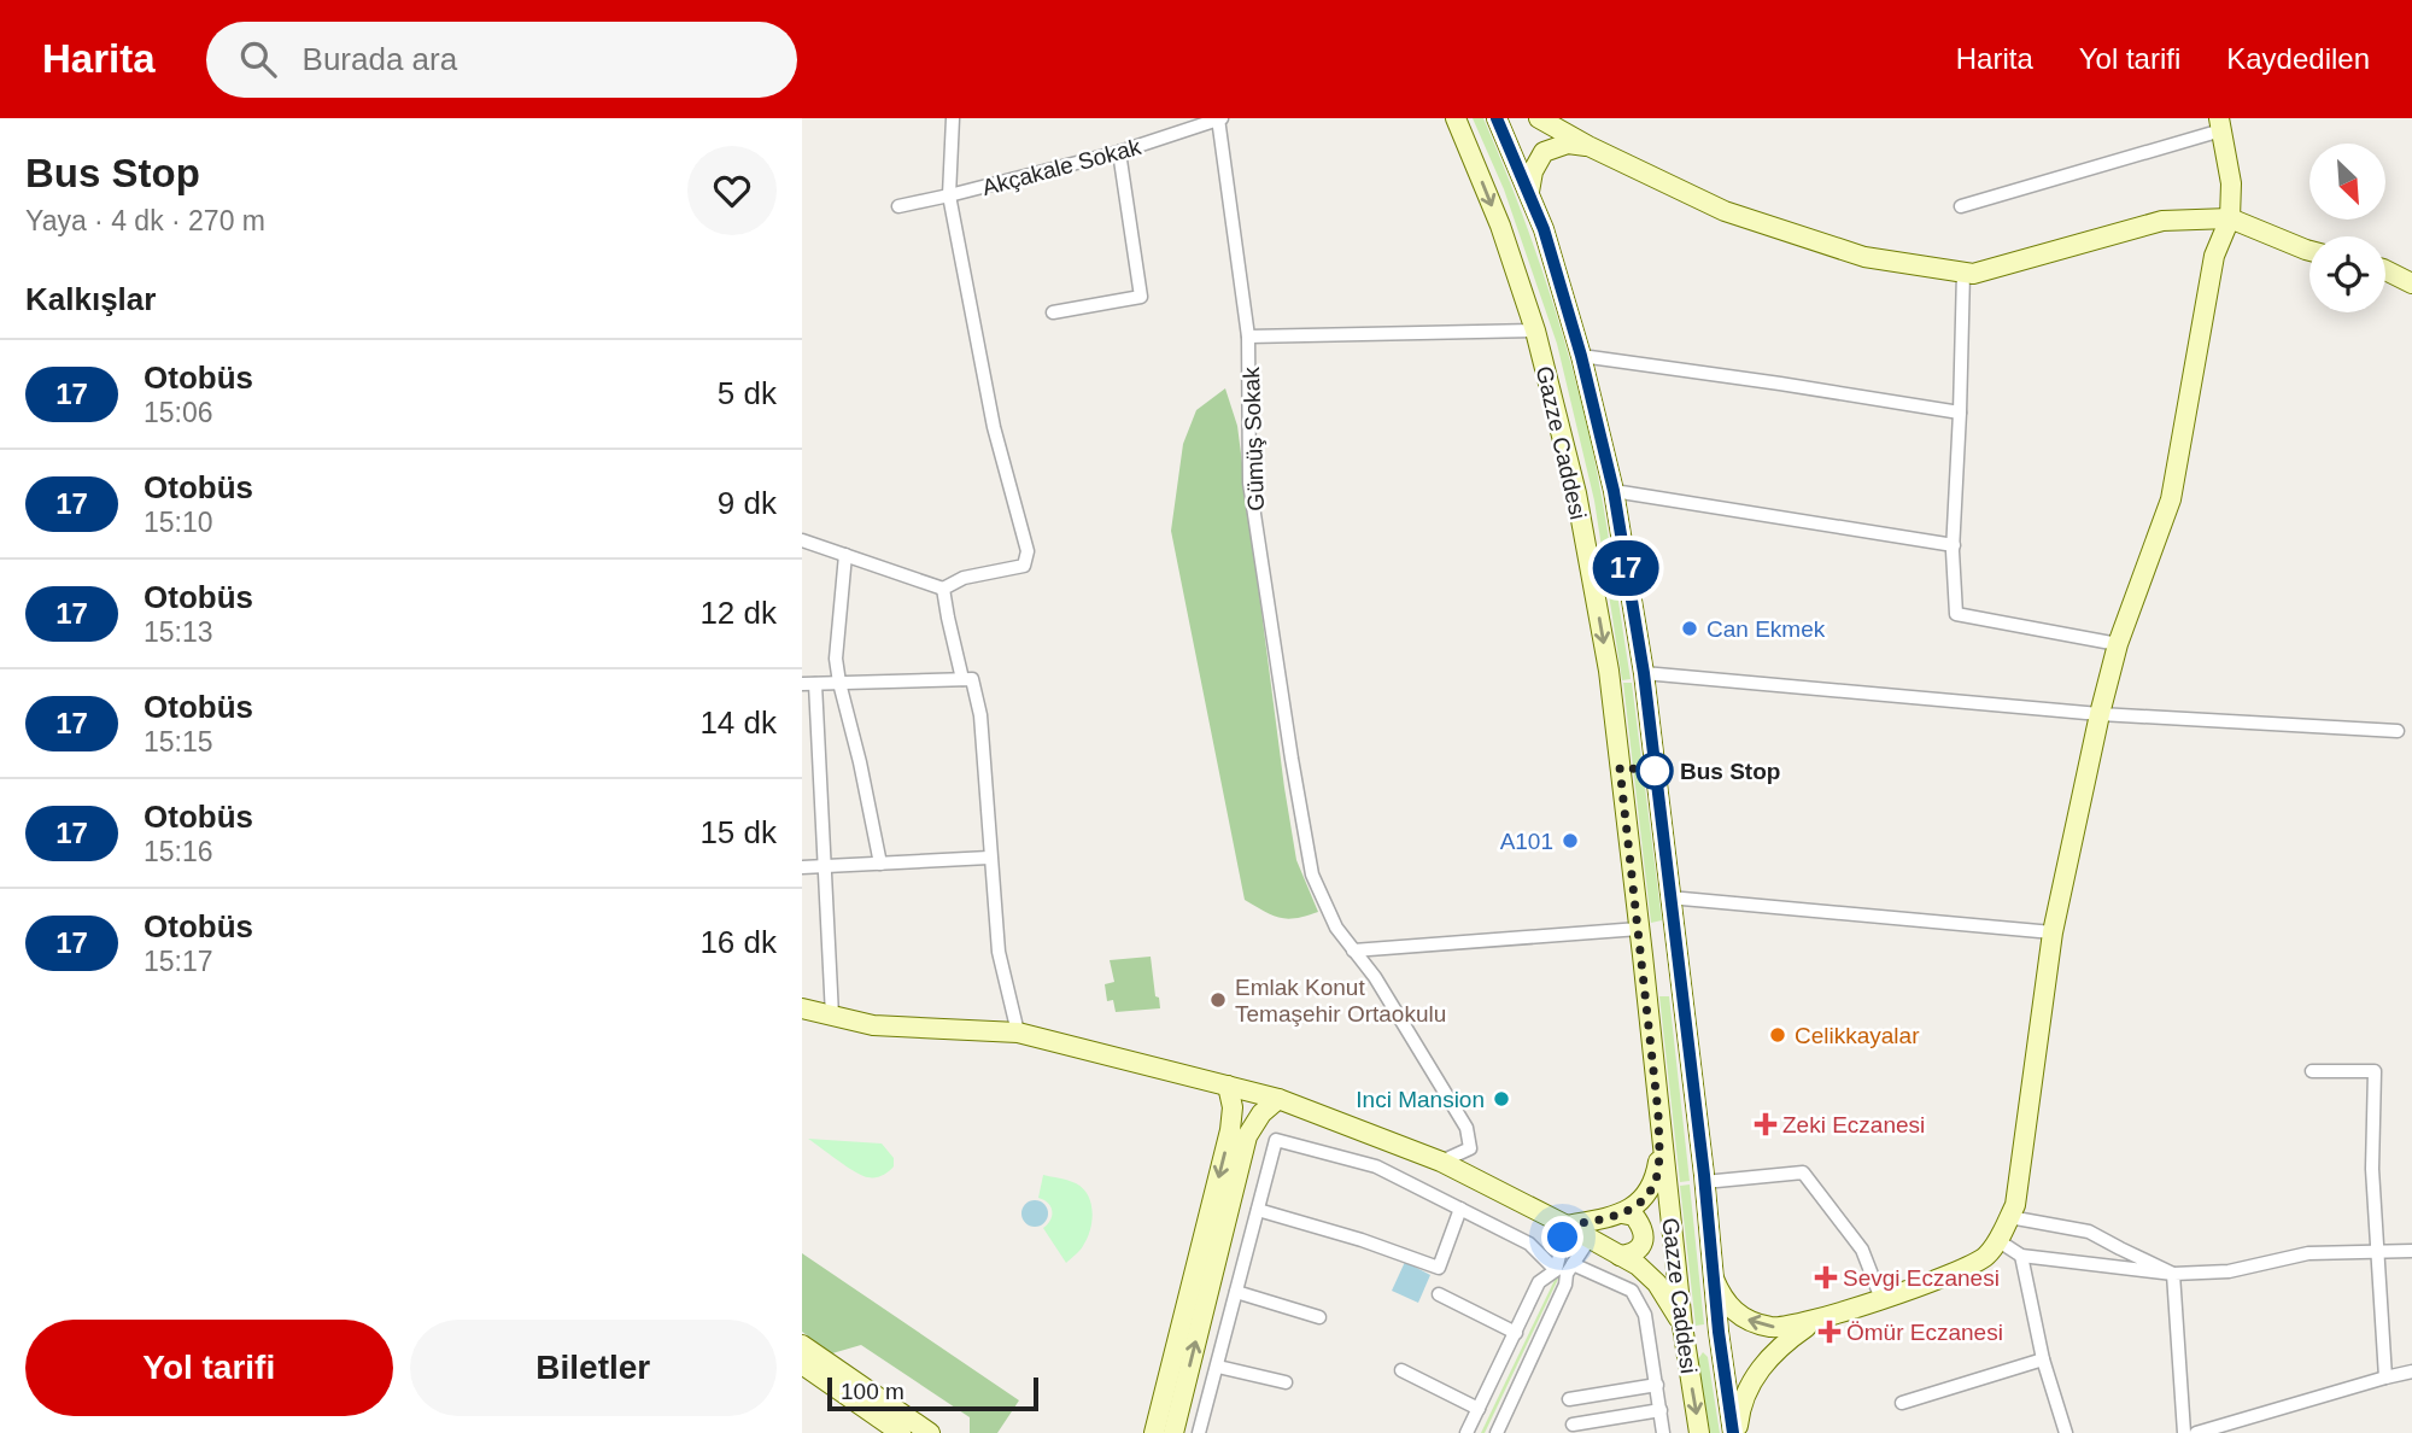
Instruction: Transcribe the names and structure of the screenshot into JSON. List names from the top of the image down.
{
  "streets": {
    "main road": ["Gazze Caddesi"],
    "street": ["Akçakale Sokak", "Gümüş Sokak"]
  },
  "crossings": [
    ["Akçakale Sokak", "Gümüş Sokak"]
  ],
  "places": {
    "other": [
      "Can Ekmek",
      "Bus Stop",
      "A101",
      "Emlak Konut Temaşehir Ortaokulu",
      "Celikkayalar",
      "Inci Mansion"
    ],
    "health": ["Zeki Eczanesi", "Sevgi Eczanesi", "Ömür Eczanesi"]
  },
  "lines": ["bus line 17"],
  "scale_bar": "100 m",
  "north": "bottom right",
  "page": {
    "header": "Harita",
    "search": "Burada ara",
    "nav": ["Harita", "Yol tarifi", "Kaydedilen"],
    "heading": [
      ["Bus Stop", "Yaya · 4 dk · 270 m"],
      "Kalkışlar"
    ],
    "on_map": "17",
    "list": [
      {
        "mark": "17",
        "name": "Otobüs",
        "note": "15:06",
        "value": "5 dk"
      },
      {
        "mark": "17",
        "name": "Otobüs",
        "note": "15:10",
        "value": "9 dk"
      },
      {
        "mark": "17",
        "name": "Otobüs",
        "note": "15:13",
        "value": "12 dk"
      },
      {
        "mark": "17",
        "name": "Otobüs",
        "note": "15:15",
        "value": "14 dk"
      },
      {
        "mark": "17",
        "name": "Otobüs",
        "note": "15:16",
        "value": "15 dk"
      },
      {
        "mark": "17",
        "name": "Otobüs",
        "note": "15:17",
        "value": "16 dk"
      }
    ],
    "buttons": ["Yol tarifi", "Biletler"],
    "scale": "100 m"
  }
}
